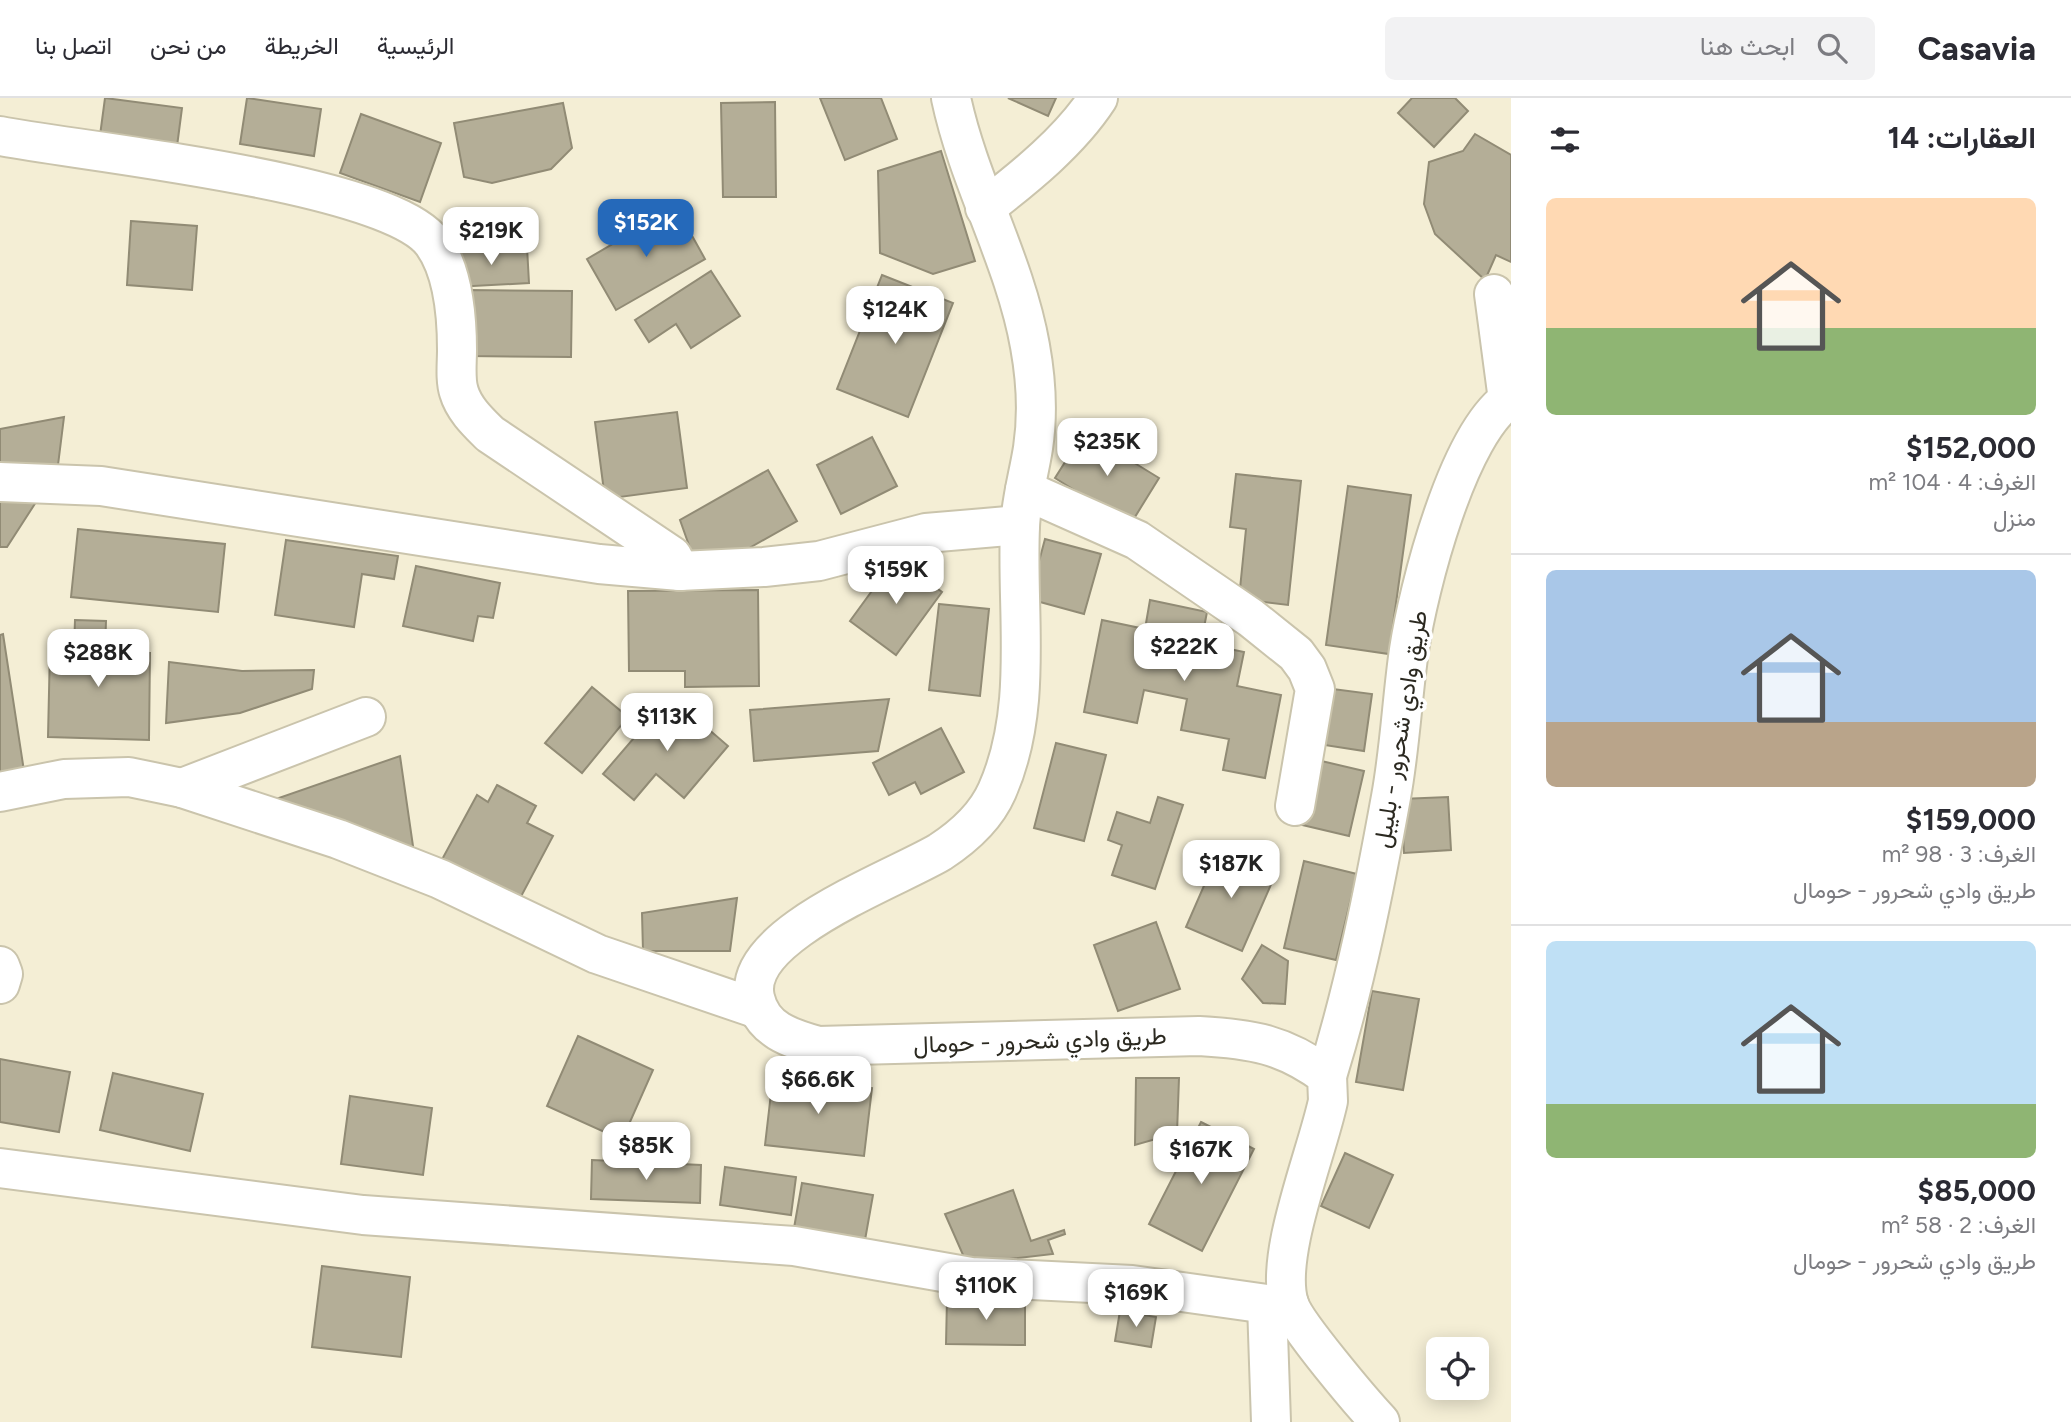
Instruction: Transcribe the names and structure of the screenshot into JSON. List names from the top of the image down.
{
  "streets": {
    "street": ["طريق وادي شحرور - بليبل", "طريق وادي شحرور - حومال"]
  },
  "crossings": [
    ["طريق وادي شحرور - بليبل", "طريق وادي شحرور - حومال"]
  ],
  "page": {
    "header": "Casavia",
    "search": "ابحث هنا",
    "nav": [
      "الرئيسية",
      "الخريطة",
      "من نحن",
      "اتصل بنا"
    ],
    "heading": "العقارات: 14",
    "list": [
      {
        "name": "$152,000",
        "note": "الغرف: 4 · 104 m² · منزل"
      },
      {
        "name": "$159,000",
        "note": "الغرف: 3 · 98 m² · طريق وادي شحرور - حومال"
      },
      {
        "name": "$85,000",
        "note": "الغرف: 2 · 58 m² · طريق وادي شحرور - حومال"
      }
    ],
    "price": [
      "$152K",
      "$219K",
      "$124K",
      "$235K",
      "$159K",
      "$222K",
      "$288K",
      "$113K",
      "$187K",
      "$66.6K",
      "$85K",
      "$167K",
      "$110K",
      "$169K"
    ]
  }
}
